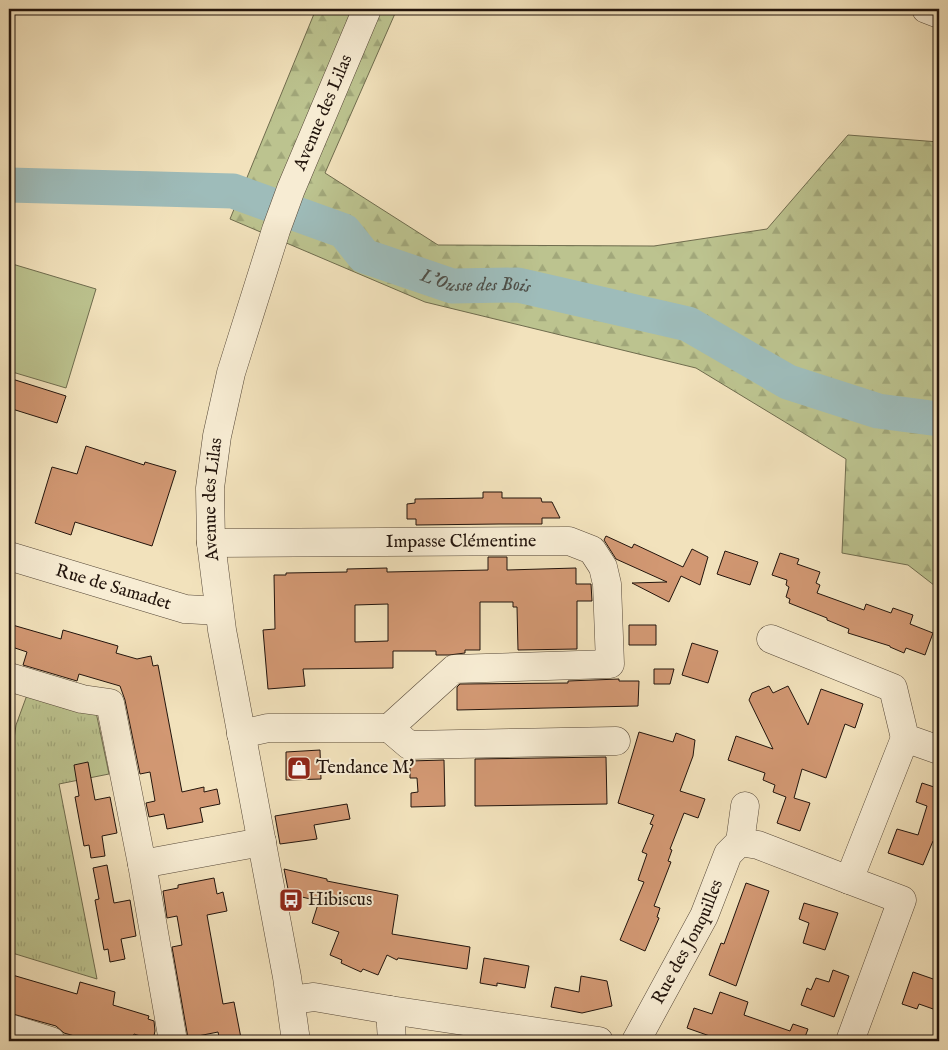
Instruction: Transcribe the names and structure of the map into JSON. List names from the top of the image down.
{
  "streets": {
    "street": [
      "Avenue des Lilas",
      "Impasse Clémentine",
      "Rue de Samadet",
      "Rue des Jonquilles"
    ]
  },
  "crossings": [
    ["Avenue des Lilas", "Impasse Clémentine"],
    ["Avenue des Lilas", "Rue de Samadet"]
  ],
  "water": ["L'Ousse des Bois"],
  "places": {
    "shop": ["Tendance M'"],
    "bus stop": ["Hibiscus"]
  }
}
